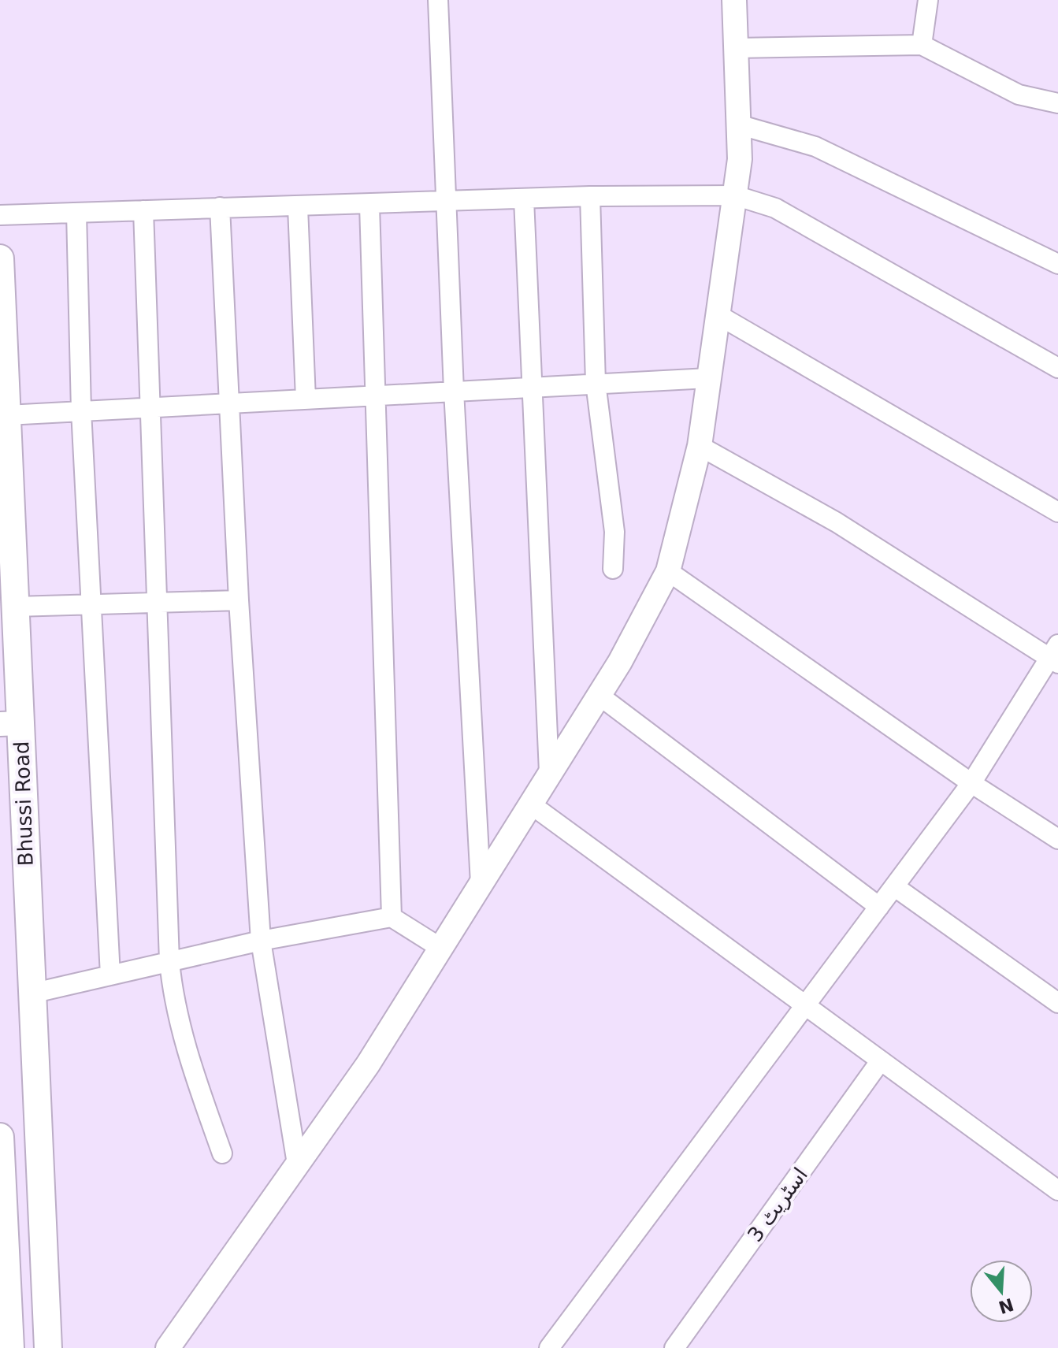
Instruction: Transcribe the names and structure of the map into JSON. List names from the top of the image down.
{
  "streets": {
    "main road": ["Bhussi Road"],
    "street": ["اسٹریٹ 3"]
  },
  "north": "bottom"
}
